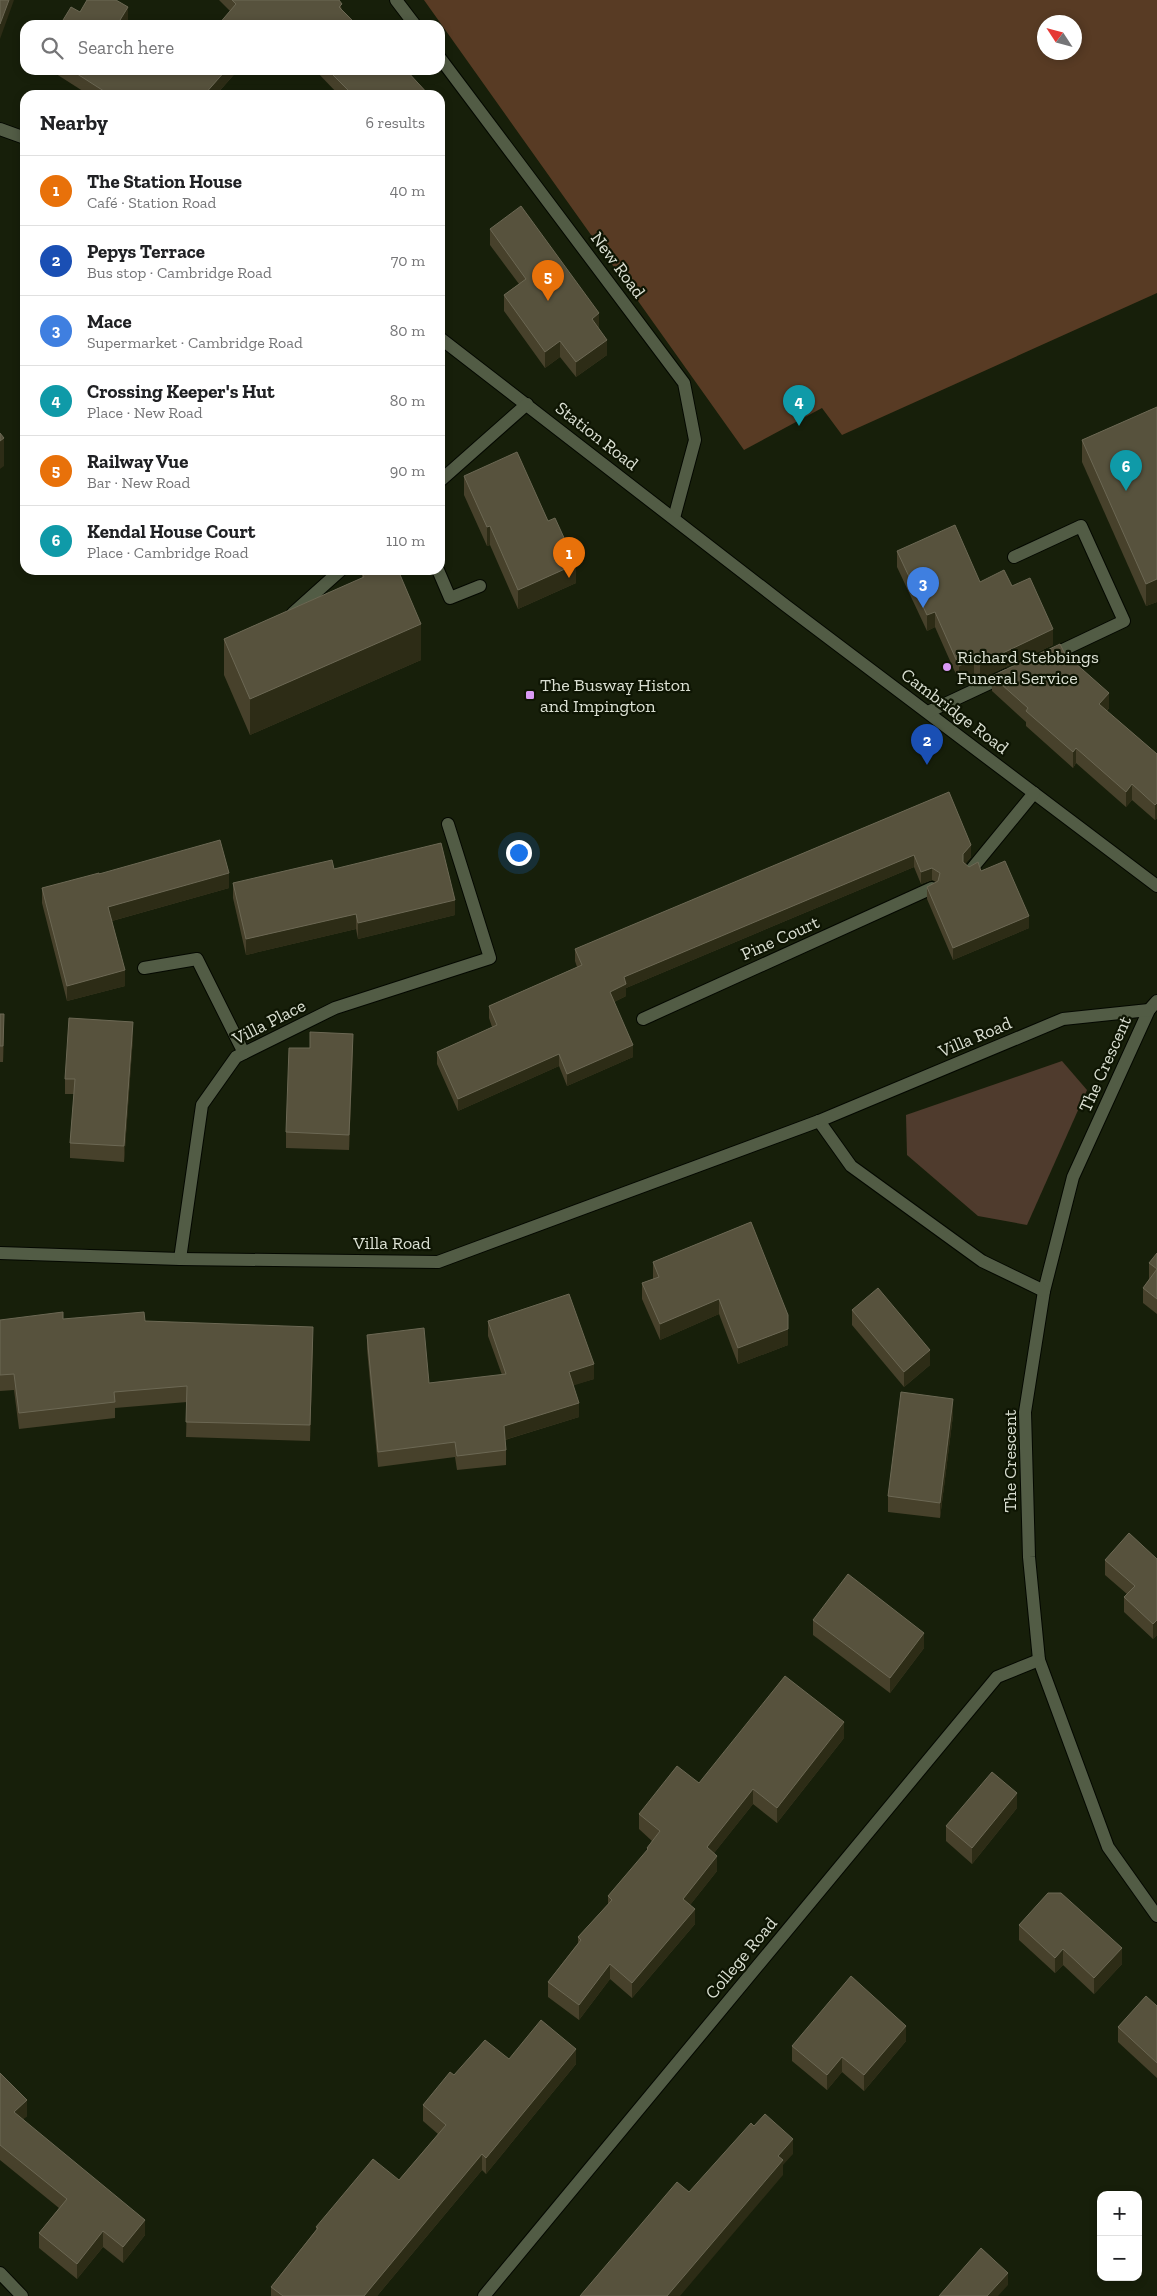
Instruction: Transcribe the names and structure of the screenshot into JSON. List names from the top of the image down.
{
  "streets": {
    "street": [
      "New Road",
      "Station Road",
      "Cambridge Road",
      "Pine Court",
      "Villa Place",
      "Villa Road",
      "The Crescent",
      "College Road"
    ]
  },
  "crossings": [
    ["New Road", "Station Road"],
    ["Station Road", "Cambridge Road"],
    ["Villa Place", "Villa Road"],
    ["Villa Road", "The Crescent"],
    ["The Crescent", "College Road"]
  ],
  "places": {
    "other": ["Richard Stebbings Funeral Service"],
    "transit": ["The Busway Histon and Impington"]
  },
  "north": "top left",
  "page": {
    "search": "Search here",
    "heading": ["Nearby", "6 results"],
    "list": [
      {
        "mark": "1",
        "name": "The Station House",
        "note": "Café · Station Road",
        "value": "40 m"
      },
      {
        "mark": "2",
        "name": "Pepys Terrace",
        "note": "Bus stop · Cambridge Road",
        "value": "70 m"
      },
      {
        "mark": "3",
        "name": "Mace",
        "note": "Supermarket · Cambridge Road",
        "value": "80 m"
      },
      {
        "mark": "4",
        "name": "Crossing Keeper's Hut",
        "note": "Place · New Road",
        "value": "80 m"
      },
      {
        "mark": "5",
        "name": "Railway Vue",
        "note": "Bar · New Road",
        "value": "90 m"
      },
      {
        "mark": "6",
        "name": "Kendal House Court",
        "note": "Place · Cambridge Road",
        "value": "110 m"
      }
    ],
    "pins": [
      "5",
      "4",
      "6",
      "1",
      "3",
      "2"
    ],
    "map_buttons": ["+", "−"]
  }
}
